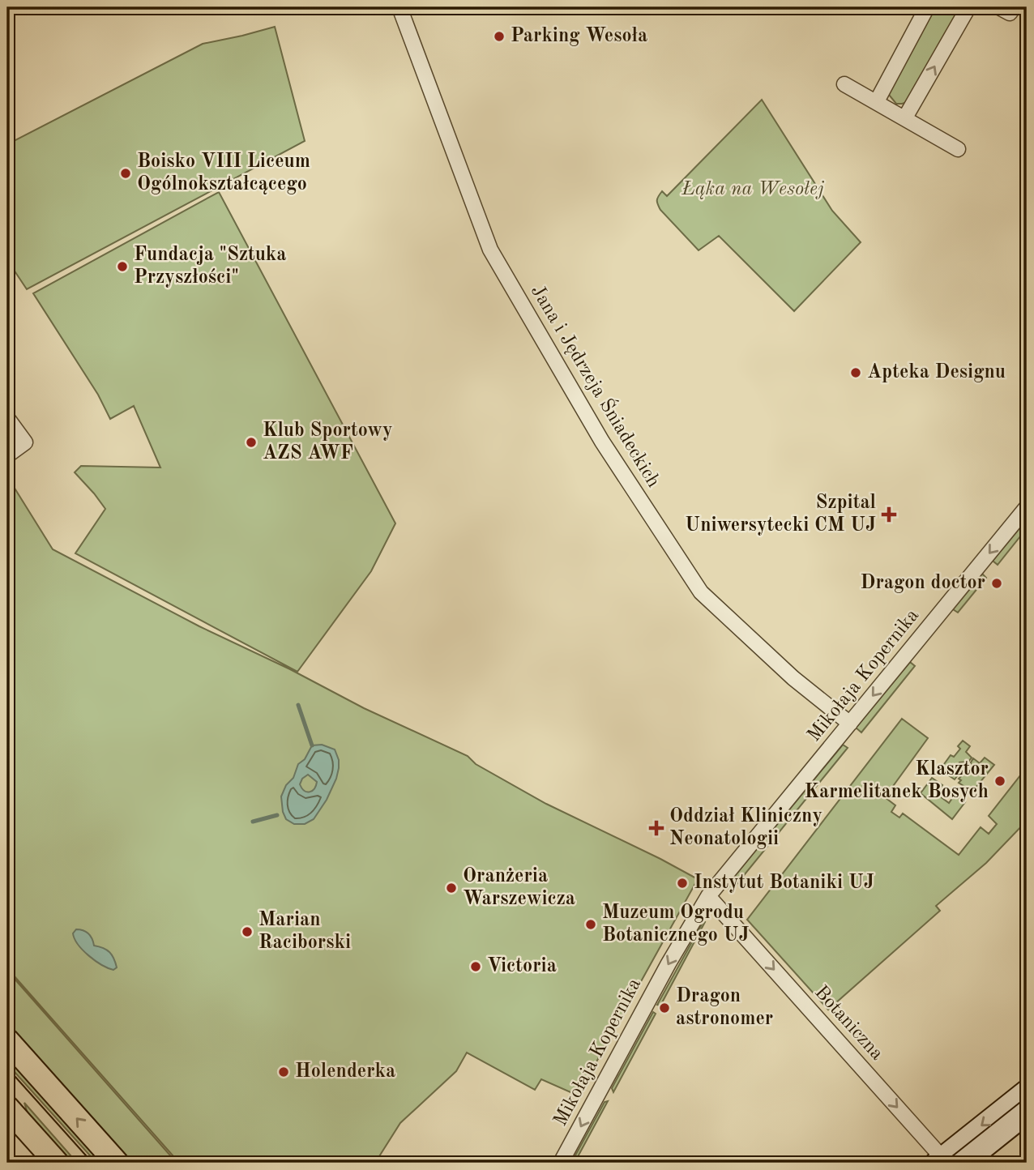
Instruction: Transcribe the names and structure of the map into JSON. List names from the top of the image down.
{
  "streets": {
    "street": ["Jana i Jędrzeja Śniadeckich", "Mikołaja Kopernika", "Botaniczna"]
  },
  "crossings": [
    ["Jana i Jędrzeja Śniadeckich", "Mikołaja Kopernika"],
    ["Mikołaja Kopernika", "Botaniczna"]
  ],
  "one_way": ["Mikołaja Kopernika", "Botaniczna"],
  "parks": ["Łąka na Wesołej"],
  "places": {
    "other": [
      "Parking Wesoła",
      "Boisko VIII Liceum Ogólnokształcącego",
      "Fundacja \"Sztuka Przyszłości\"",
      "Apteka Designu",
      "Klub Sportowy AZS AWF",
      "Dragon doctor",
      "Klasztor Karmelitanek Bosych",
      "Instytut Botaniki UJ",
      "Oranżeria Warszewicza",
      "Muzeum Ogrodu Botanicznego UJ",
      "Marian Raciborski",
      "Victoria",
      "Dragon astronomer",
      "Holenderka"
    ],
    "health": ["Szpital Uniwersytecki CM UJ", "Oddział Kliniczny Neonatologii"]
  }
}
